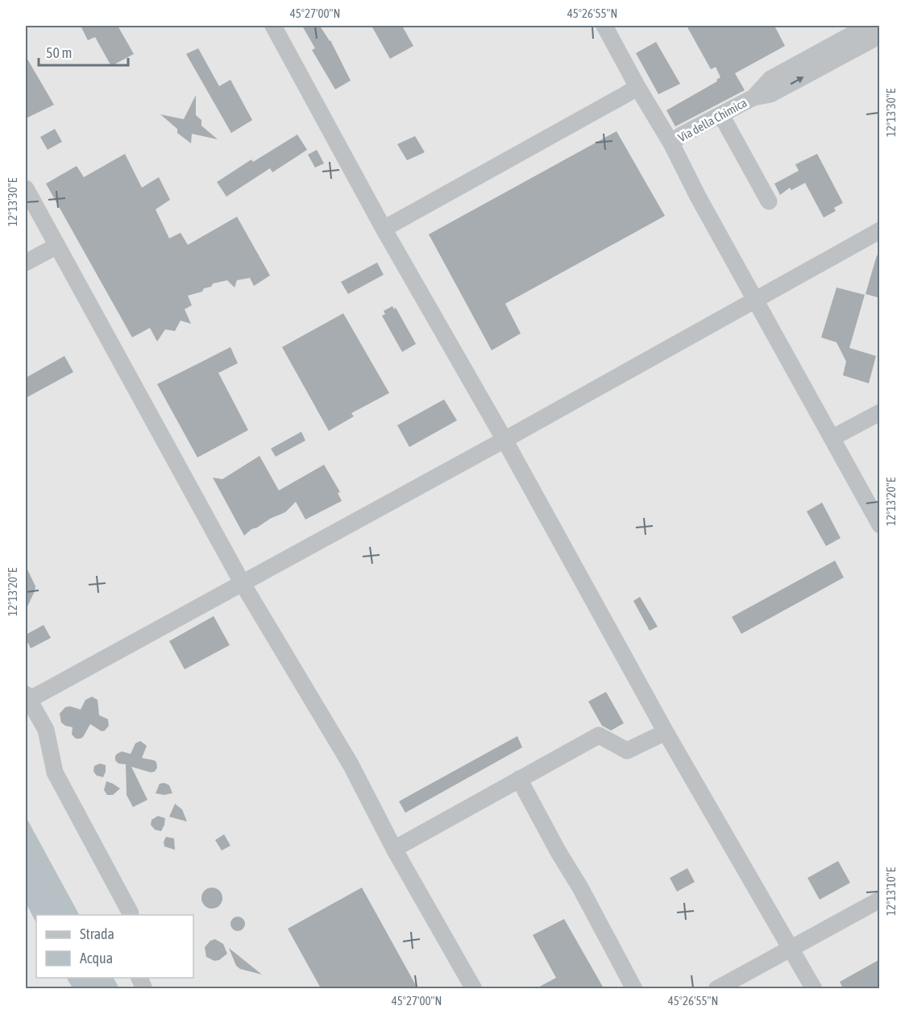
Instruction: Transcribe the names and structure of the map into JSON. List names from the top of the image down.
{
  "streets": {
    "lane": ["Via della Chimica"]
  },
  "legend": ["Strada", "Acqua"],
  "scale_bar": "50 m",
  "coordinates": [
    "45°27'00\"N",
    "45°26'55\"N",
    "12°13'30\"E",
    "12°13'20\"E",
    "12°13'10\"E"
  ]
}
